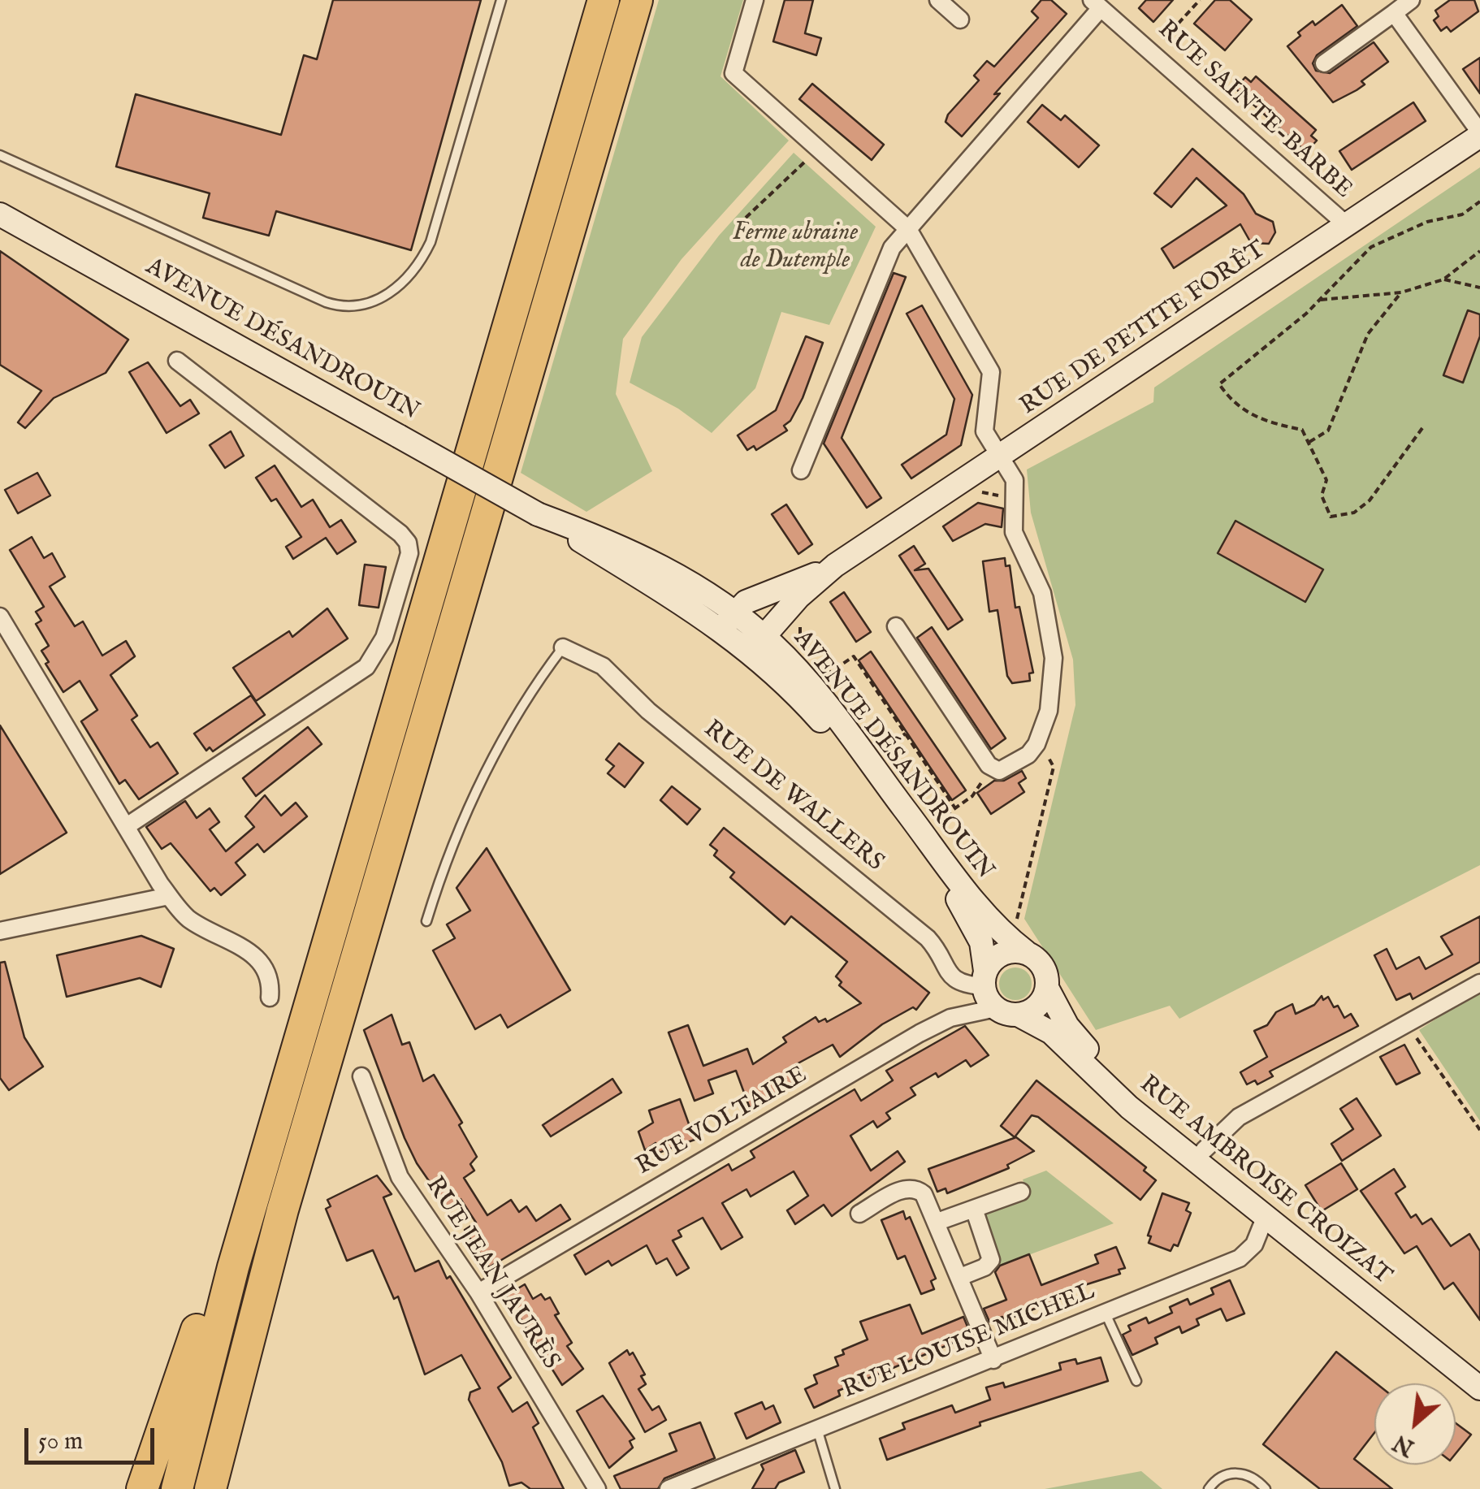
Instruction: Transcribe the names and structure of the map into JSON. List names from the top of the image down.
{
  "streets": {
    "main road": ["RUE DE PETITE FORÊT", "AVENUE DÉSANDROUIN", "RUE AMBROISE CROIZAT"],
    "street": [
      "RUE SAINTE-BARBE",
      "RUE DE WALLERS",
      "RUE VOLTAIRE",
      "RUE JEAN JAURÈS",
      "RUE LOUISE MICHEL"
    ]
  },
  "crossings": [
    ["RUE SAINTE-BARBE", "RUE DE PETITE FORÊT"],
    ["RUE DE PETITE FORÊT", "AVENUE DÉSANDROUIN"],
    ["AVENUE DÉSANDROUIN", "RUE DE WALLERS"],
    ["AVENUE DÉSANDROUIN", "RUE VOLTAIRE"],
    ["AVENUE DÉSANDROUIN", "RUE AMBROISE CROIZAT"],
    ["RUE DE WALLERS", "RUE VOLTAIRE"],
    ["RUE DE WALLERS", "RUE AMBROISE CROIZAT"],
    ["RUE VOLTAIRE", "RUE AMBROISE CROIZAT"],
    ["RUE VOLTAIRE", "RUE JEAN JAURÈS"],
    ["RUE AMBROISE CROIZAT", "RUE LOUISE MICHEL"]
  ],
  "parks": ["Ferme ubraine de Dutemple"],
  "scale_bar": "50 m",
  "north": "bottom left"
}
